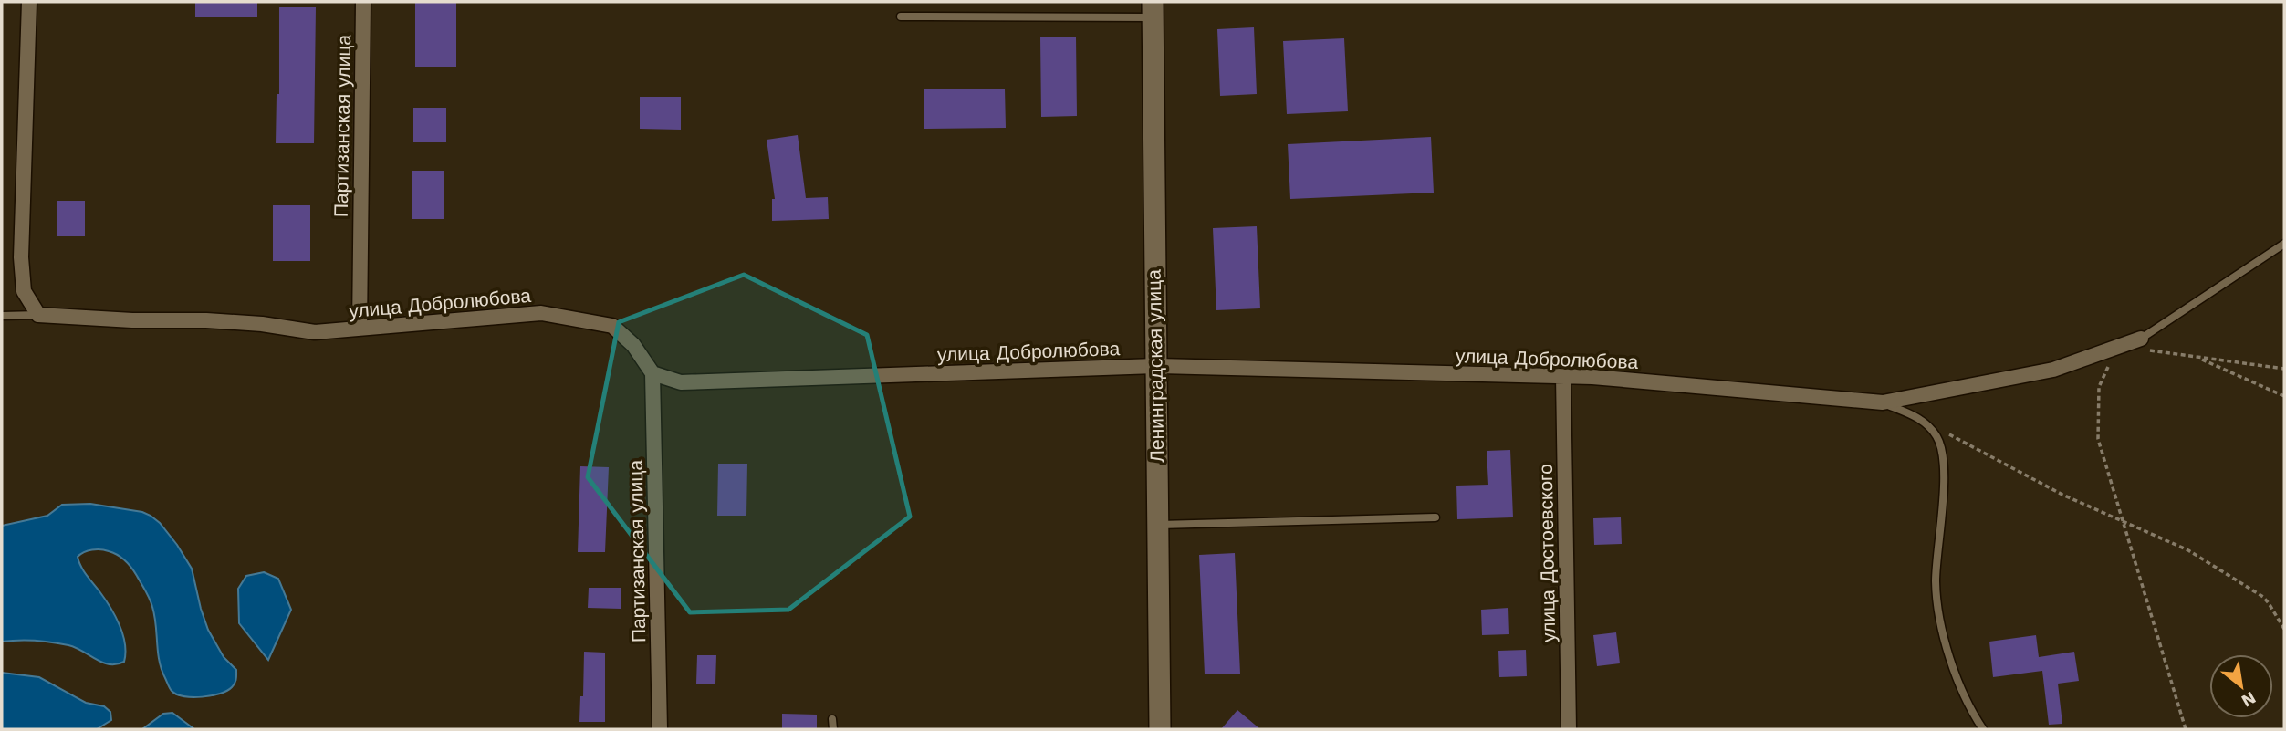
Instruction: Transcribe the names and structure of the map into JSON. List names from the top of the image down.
{
  "streets": {
    "street": [
      "Партизанская улица",
      "улица Добролюбова",
      "Ленинградская улица",
      "улица Достоевского"
    ]
  },
  "crossings": [
    ["Партизанская улица", "улица Добролюбова"],
    ["улица Добролюбова", "Ленинградская улица"],
    ["улица Добролюбова", "улица Достоевского"]
  ],
  "north": "bottom right"
}
